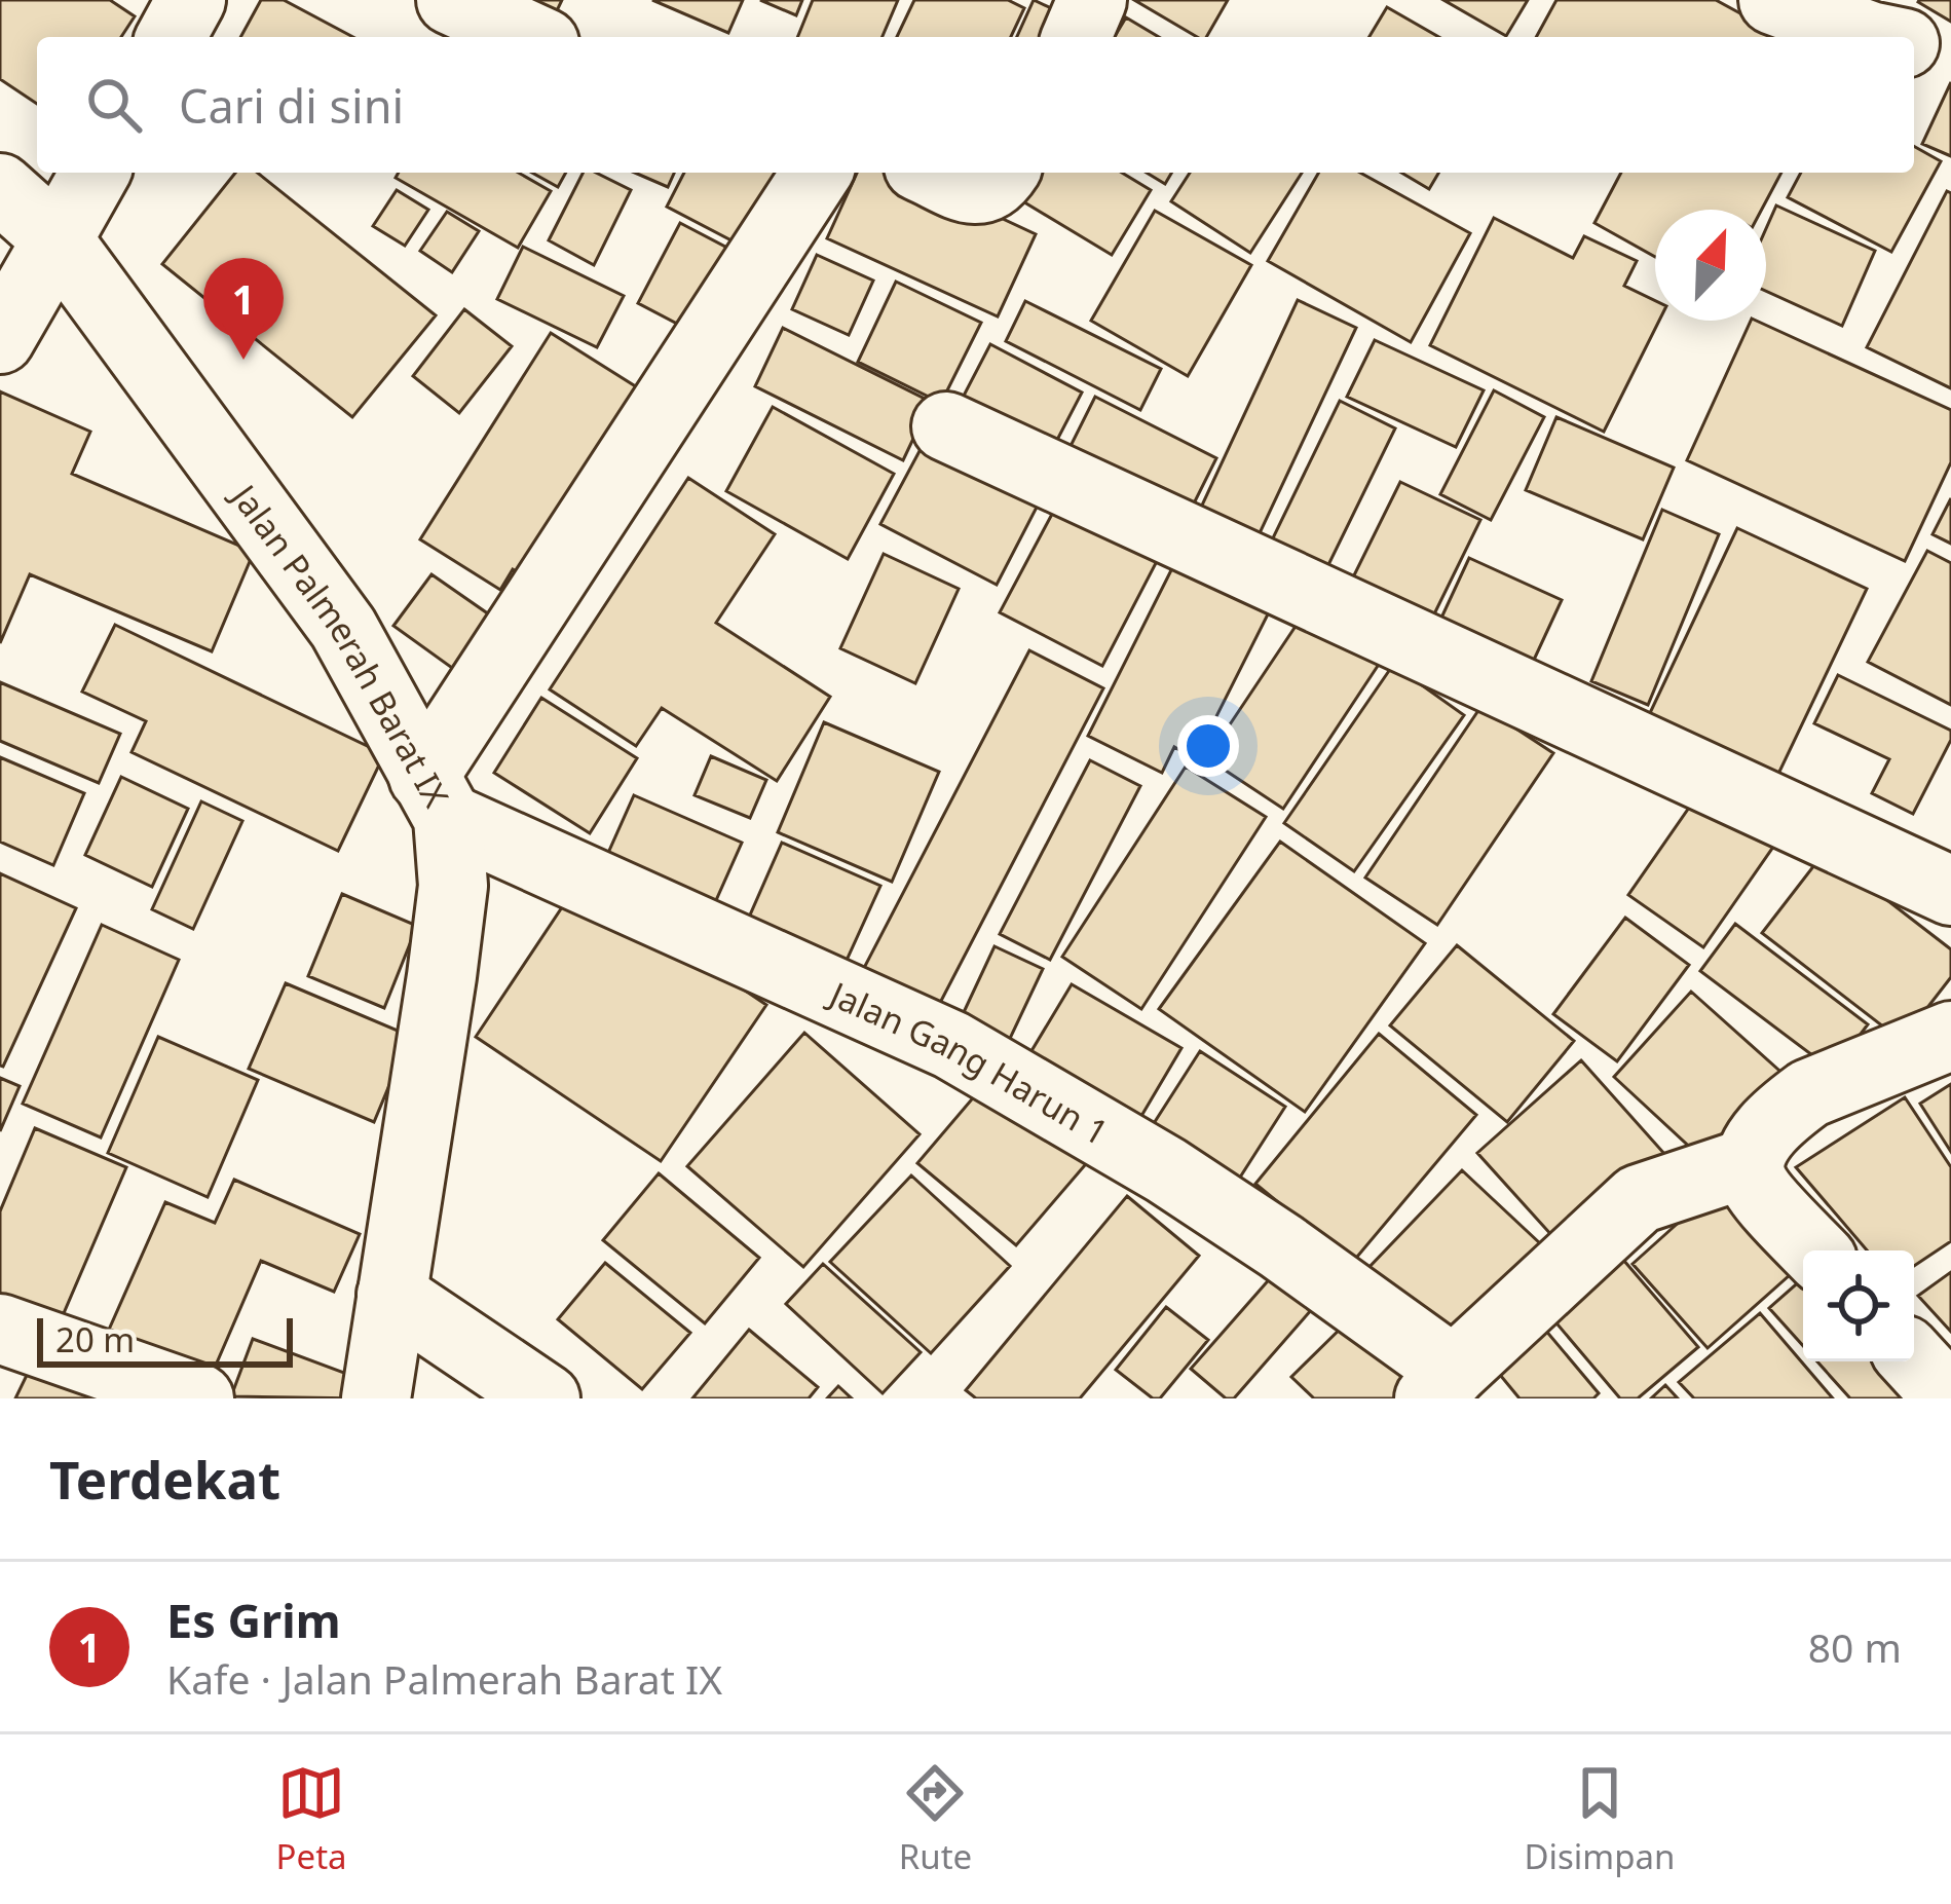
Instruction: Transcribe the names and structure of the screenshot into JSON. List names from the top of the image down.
{
  "streets": {
    "street": ["Jalan Palmerah Barat IX", "Jalan Gang Harun 1"]
  },
  "crossings": [
    ["Jalan Palmerah Barat IX", "Jalan Gang Harun 1"]
  ],
  "scale_bar": "20 m",
  "north": "top right",
  "page": {
    "search": "Cari di sini",
    "pins": "1",
    "scale": "20 m",
    "heading": "Terdekat",
    "list": [
      {
        "mark": "1",
        "name": "Es Grim",
        "note": "Kafe · Jalan Palmerah Barat IX",
        "value": "80 m"
      }
    ],
    "nav": ["Peta", "Rute", "Disimpan"]
  }
}
